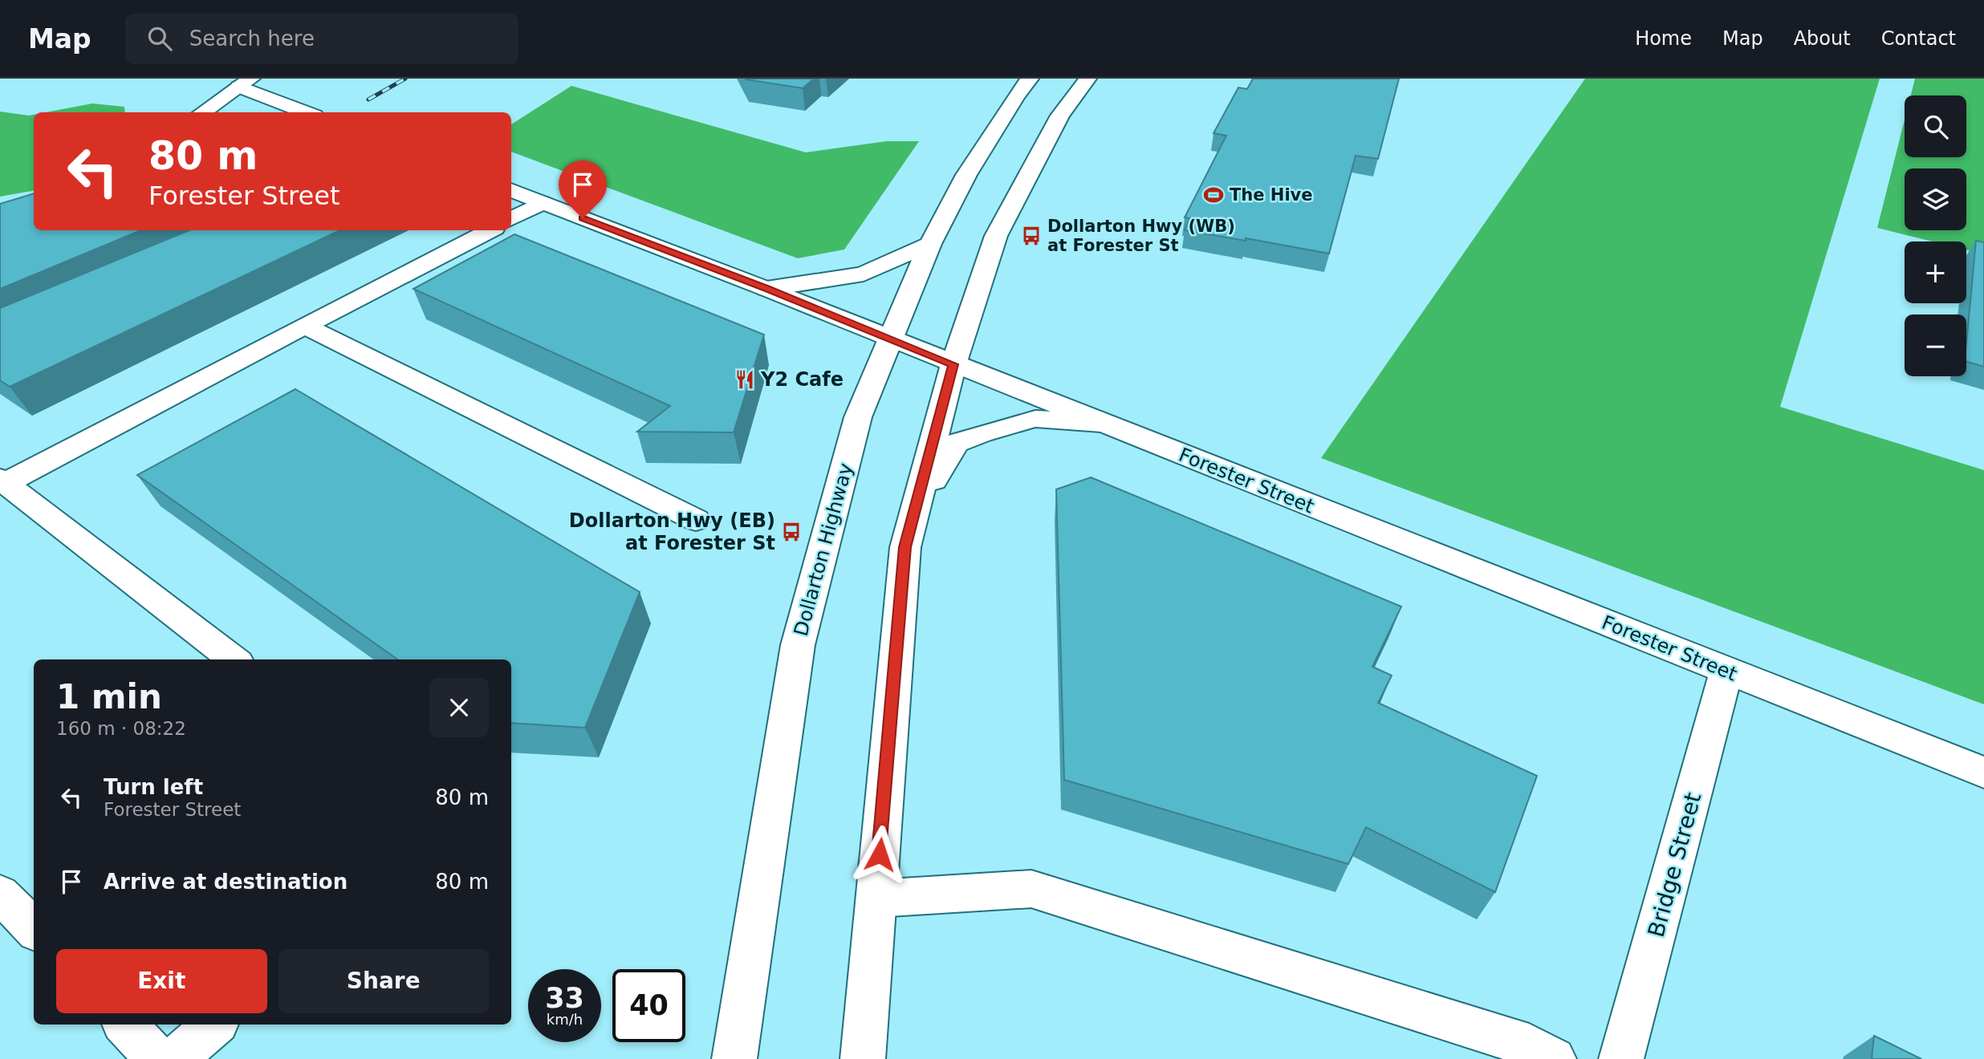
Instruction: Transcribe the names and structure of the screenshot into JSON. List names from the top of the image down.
{
  "streets": {
    "street": ["Forester Street", "Dollarton Highway", "Bridge Street"]
  },
  "crossings": [
    ["Forester Street", "Dollarton Highway"],
    ["Forester Street", "Bridge Street"]
  ],
  "places": {
    "sports": ["The Hive"],
    "bus stop": ["Dollarton Hwy (WB) at Forester St", "Dollarton Hwy (EB) at Forester St"],
    "restaurant": ["Y2 Cafe"]
  },
  "page": {
    "header": "Map",
    "search": "Search here",
    "nav": [
      "Home",
      "Map",
      "About",
      "Contact"
    ],
    "map_buttons": ["+", "−"],
    "turn": ["80 m", "Forester Street"],
    "heading": ["1 min", "160 m · 08:22"],
    "list": [
      {
        "name": "Turn left",
        "note": "Forester Street",
        "value": "80 m"
      },
      {
        "name": "Arrive at destination",
        "value": "80 m"
      }
    ],
    "buttons": ["Exit", "Share"],
    "speed": "33 km/h",
    "limit": "40"
  }
}
